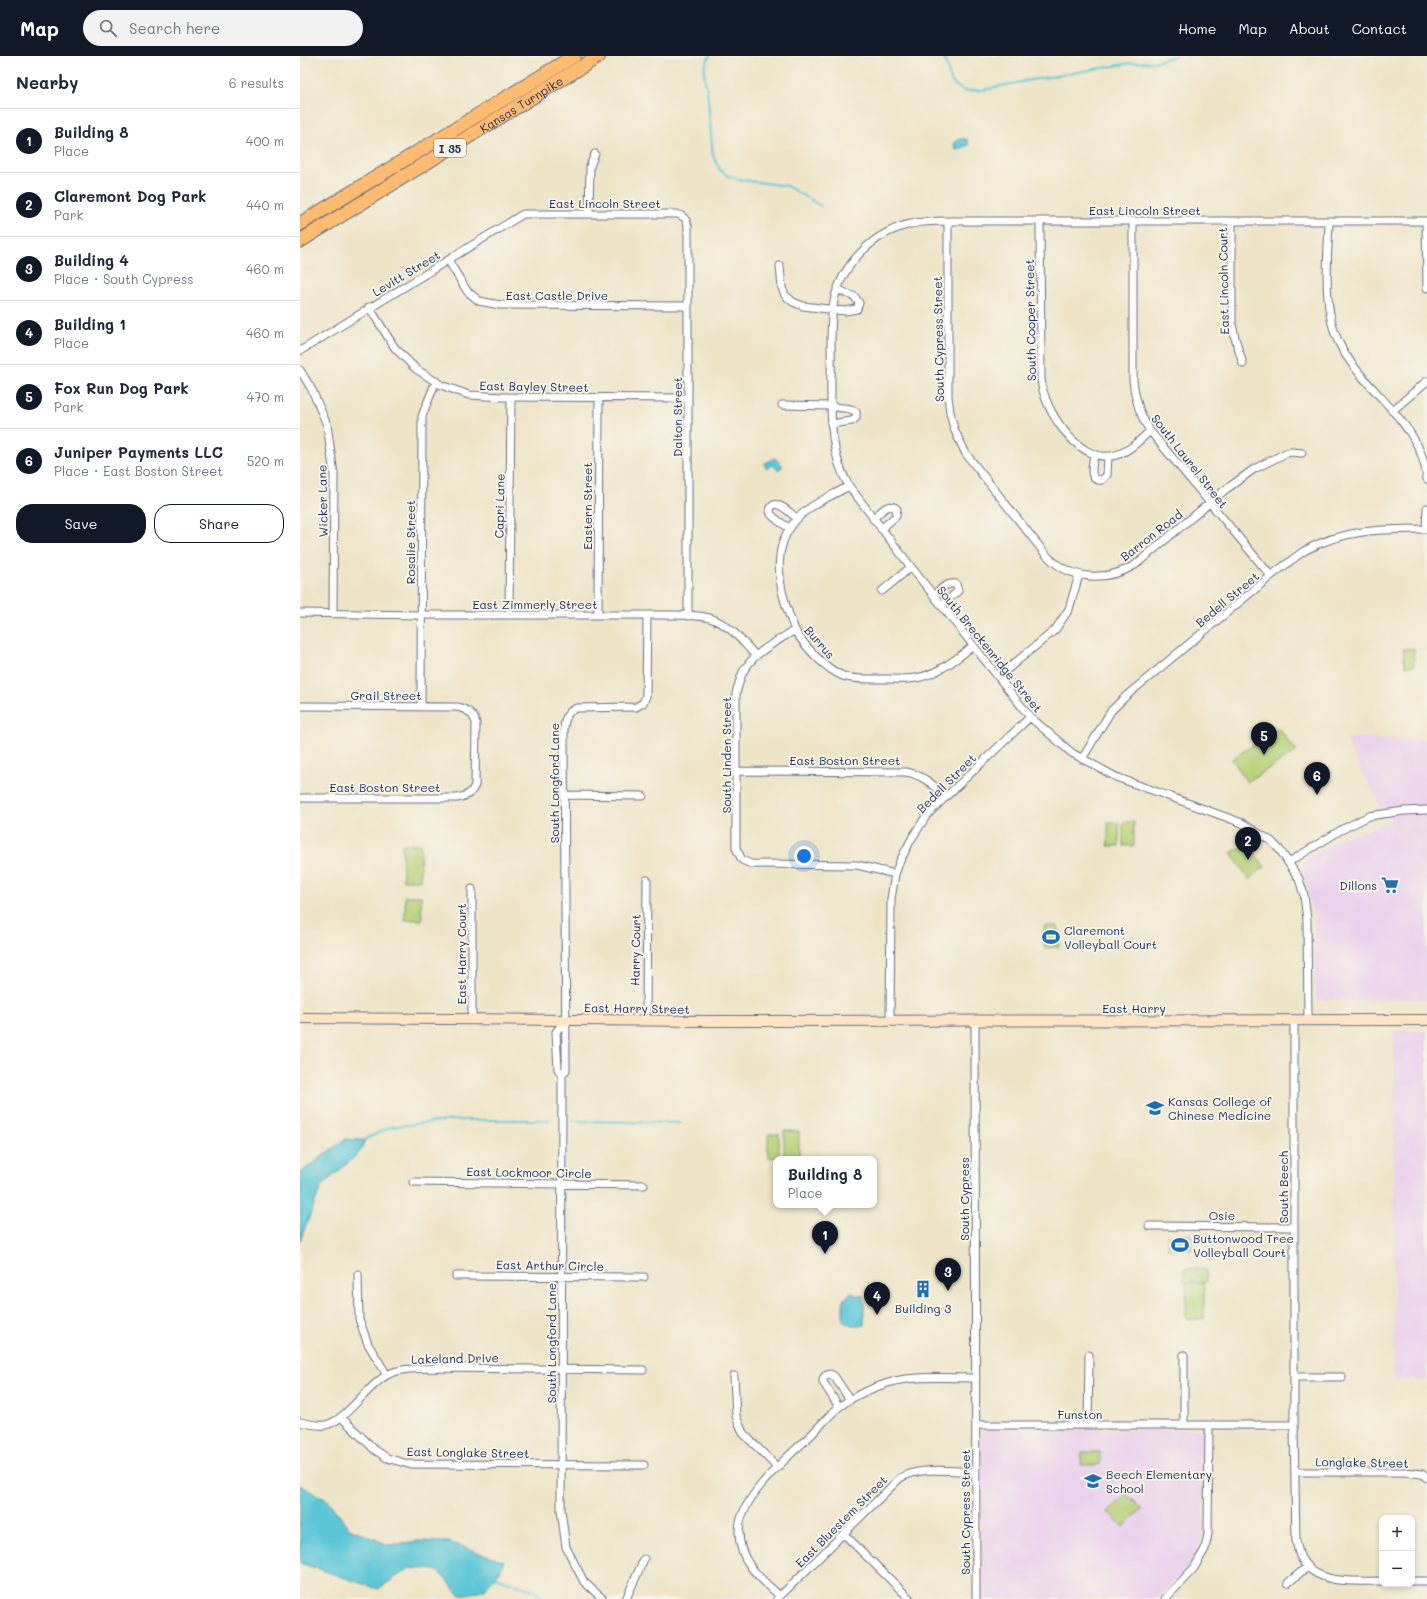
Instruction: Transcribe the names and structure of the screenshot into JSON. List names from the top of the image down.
{
  "streets": {
    "highway": ["Kansas Turnpike", "I 35"],
    "main road": ["East Harry Street", "East Harry"],
    "street": [
      "East Lincoln Street",
      "Levitt Street",
      "East Lincoln Court",
      "East Castle Drive",
      "South Cooper Street",
      "South Cypress Street",
      "East Bayley Street",
      "Dalton Street",
      "South Laurel Street",
      "Wicker Lane",
      "Capri Lane",
      "Eastern Street",
      "Barron Road",
      "Rosalie Street",
      "Bedell Street",
      "East Zimmerly Street",
      "Burrus",
      "South Breckenridge Street",
      "Grail Street",
      "South Linden Street",
      "East Boston Street",
      "South Longford Lane",
      "Harry Court",
      "East Harry Court",
      "East Lockmoor Circle",
      "South Beech",
      "South Cypress",
      "Osie",
      "East Arthur Circle",
      "Lakeland Drive",
      "Funston",
      "East Longlake Street",
      "Longlake Street",
      "East Bluestem Street"
    ]
  },
  "crossings": [
    ["East Lincoln Street", "Levitt Street"],
    ["East Lincoln Street", "East Lincoln Court"],
    ["East Lincoln Street", "South Cooper Street"],
    ["East Lincoln Street", "South Cypress Street"],
    ["East Lincoln Street", "Dalton Street"],
    ["East Lincoln Street", "South Laurel Street"],
    ["East Lincoln Street", "South Breckenridge Street"],
    ["Levitt Street", "East Castle Drive"],
    ["Levitt Street", "East Bayley Street"],
    ["East Castle Drive", "Dalton Street"],
    ["South Cooper Street", "South Laurel Street"],
    ["South Cypress Street", "Barron Road"],
    ["South Cypress Street", "South Cypress"],
    ["South Cypress Street", "Funston"],
    ["South Cypress Street", "East Bluestem Street"],
    ["East Bayley Street", "Dalton Street"],
    ["East Bayley Street", "Capri Lane"],
    ["East Bayley Street", "Eastern Street"],
    ["East Bayley Street", "Rosalie Street"],
    ["Dalton Street", "East Zimmerly Street"],
    ["South Laurel Street", "Barron Road"],
    ["South Laurel Street", "Bedell Street"],
    ["Wicker Lane", "East Zimmerly Street"],
    ["Capri Lane", "East Zimmerly Street"],
    ["Eastern Street", "East Zimmerly Street"],
    ["Rosalie Street", "East Zimmerly Street"],
    ["Rosalie Street", "Grail Street"],
    ["Bedell Street", "South Breckenridge Street"],
    ["Bedell Street", "South Linden Street"],
    ["Bedell Street", "East Boston Street"],
    ["Bedell Street", "East Harry Street"],
    ["East Zimmerly Street", "South Linden Street"],
    ["East Zimmerly Street", "South Longford Lane"],
    ["Burrus", "South Breckenridge Street"],
    ["Burrus", "South Linden Street"],
    ["Grail Street", "East Boston Street"],
    ["South Linden Street", "East Boston Street"],
    ["South Longford Lane", "East Harry Street"],
    ["South Longford Lane", "East Lockmoor Circle"],
    ["South Longford Lane", "East Arthur Circle"],
    ["South Longford Lane", "Lakeland Drive"],
    ["South Longford Lane", "East Longlake Street"],
    ["Harry Court", "East Harry Street"],
    ["East Harry Court", "East Harry Street"],
    ["East Harry Street", "East Harry"],
    ["East Harry Street", "South Cypress"],
    ["East Harry", "South Beech"],
    ["East Harry", "South Cypress"],
    ["South Beech", "Osie"],
    ["South Beech", "Longlake Street"],
    ["South Cypress", "Funston"],
    ["Lakeland Drive", "East Longlake Street"]
  ],
  "places": {
    "supermarket": ["Dillons"],
    "sports": ["Claremont Volleyball Court", "Buttonwood Tree Volleyball Court"],
    "school or university": ["Kansas College of Chinese Medicine", "Beech Elementary School"],
    "building": ["Building 3"]
  },
  "page": {
    "header": "Map",
    "search": "Search here",
    "nav": [
      "Home",
      "Map",
      "About",
      "Contact"
    ],
    "heading": ["Nearby", "6 results"],
    "list": [
      {
        "mark": "1",
        "name": "Building 8",
        "note": "Place",
        "value": "400 m"
      },
      {
        "mark": "2",
        "name": "Claremont Dog Park",
        "note": "Park",
        "value": "440 m"
      },
      {
        "mark": "3",
        "name": "Building 4",
        "note": "Place · South Cypress",
        "value": "460 m"
      },
      {
        "mark": "4",
        "name": "Building 1",
        "note": "Place",
        "value": "460 m"
      },
      {
        "mark": "5",
        "name": "Fox Run Dog Park",
        "note": "Park",
        "value": "470 m"
      },
      {
        "mark": "6",
        "name": "Juniper Payments LLC",
        "note": "Place · East Boston Street",
        "value": "520 m"
      }
    ],
    "buttons": ["Save", "Share"],
    "pins": [
      "5",
      "6",
      "2",
      "1",
      "3",
      "4"
    ],
    "popup": ["Building 8", "Place"],
    "map_buttons": ["+", "−"]
  }
}
